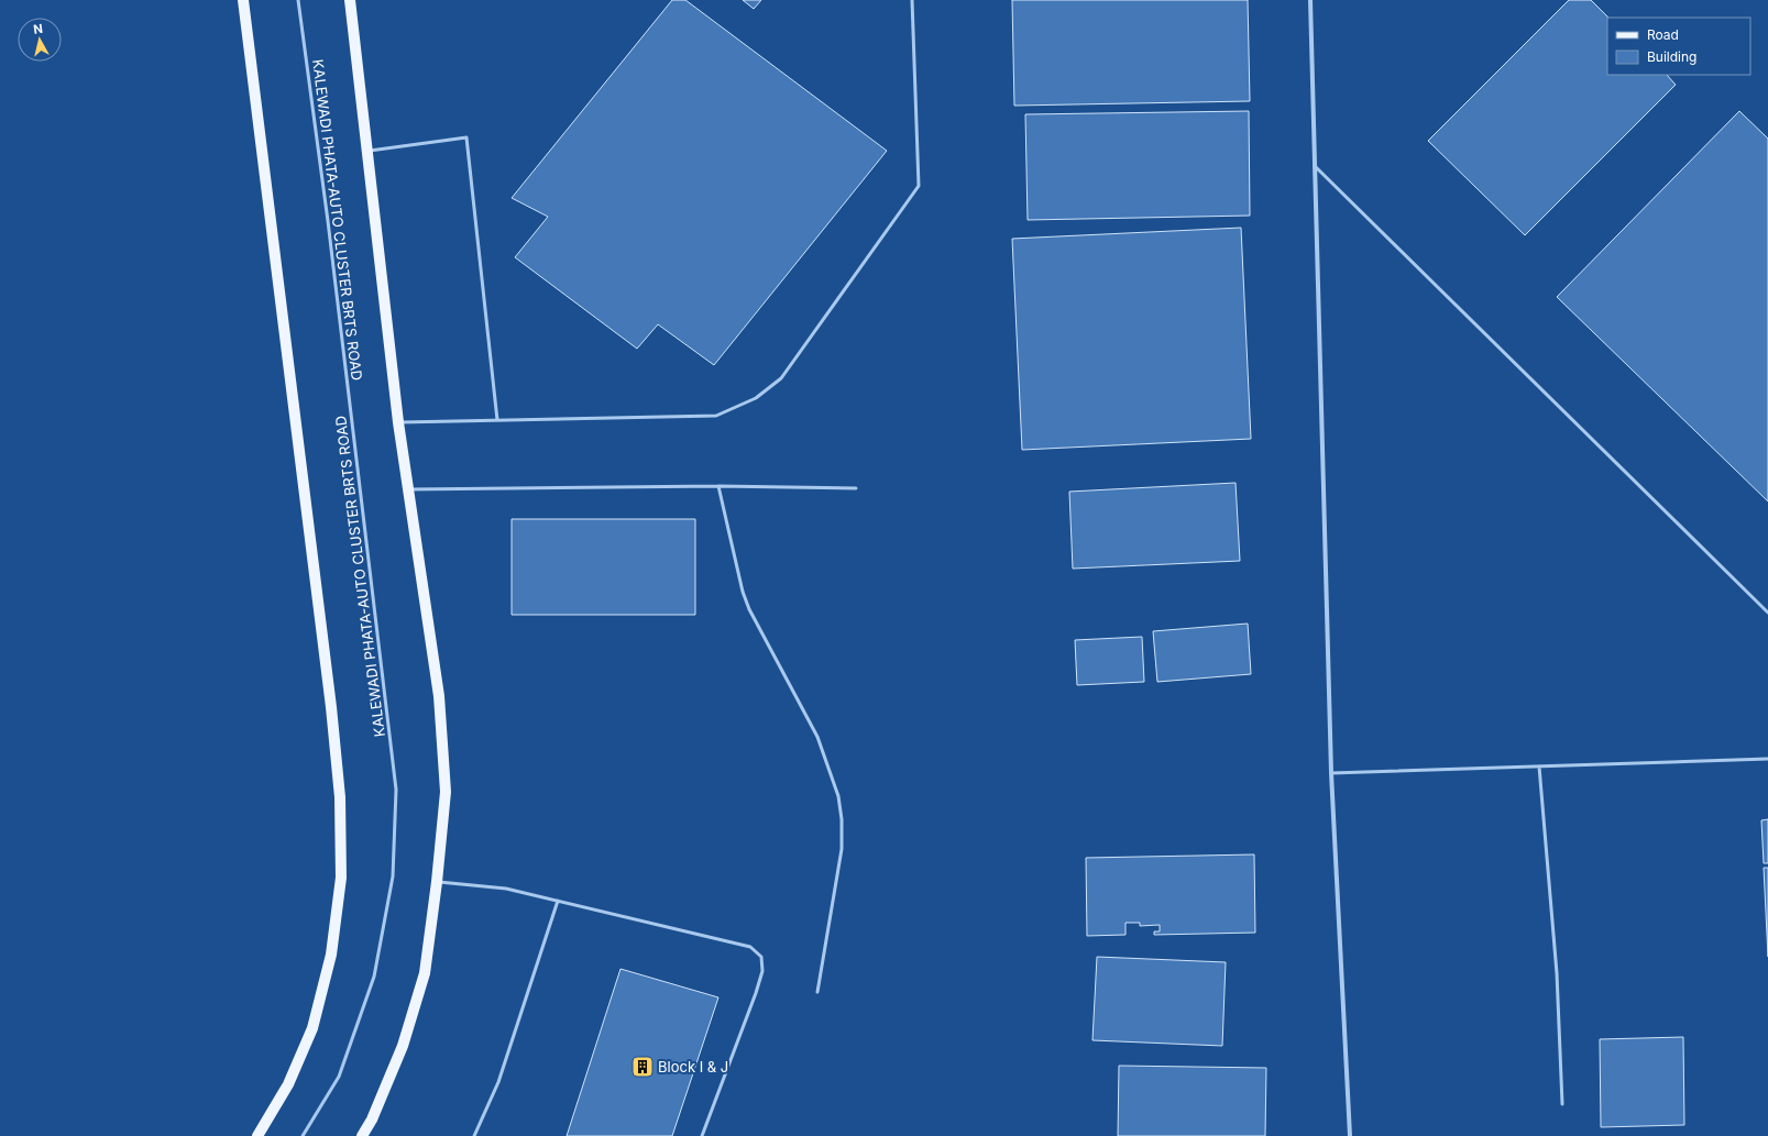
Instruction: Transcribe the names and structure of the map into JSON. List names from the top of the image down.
{
  "streets": {
    "lane": ["KALEWADI PHATA-AUTO CLUSTER BRTS ROAD"]
  },
  "places": {
    "building": ["Block I & J"]
  },
  "legend": ["Road", "Building"],
  "north": "top"
}
